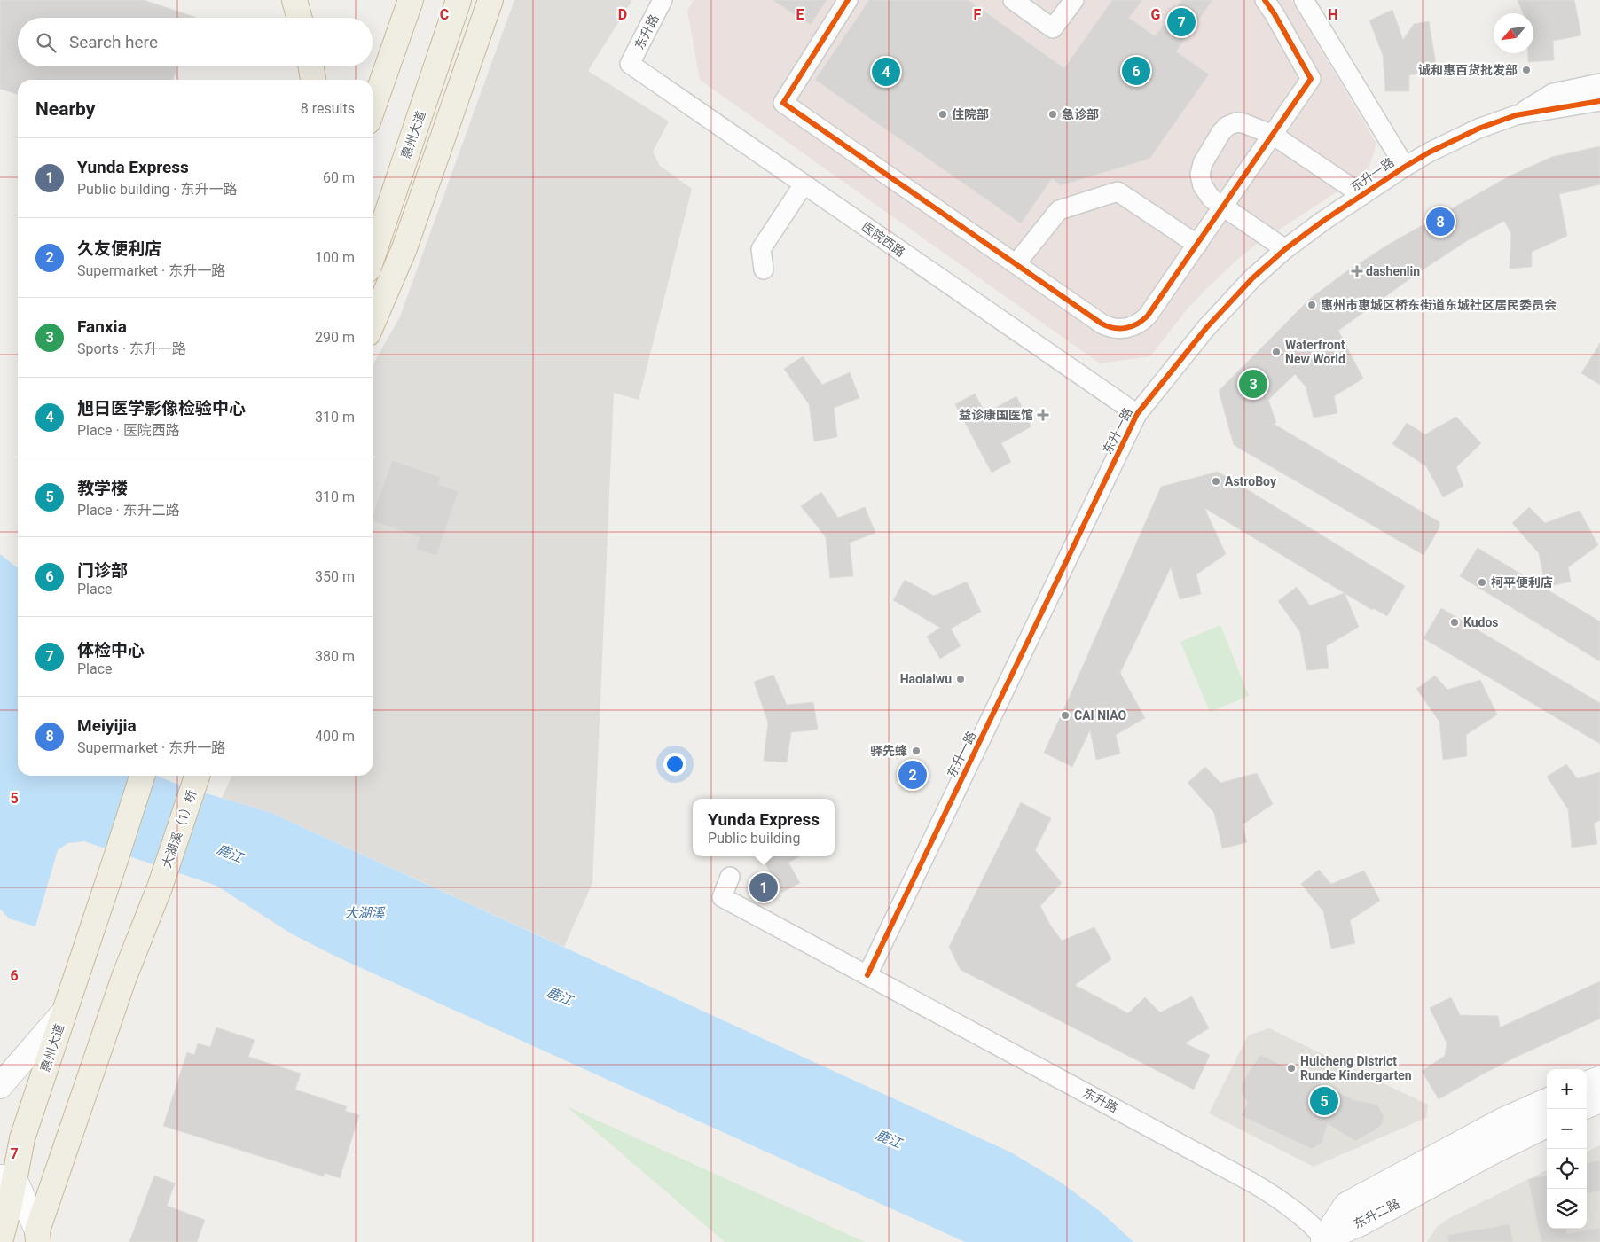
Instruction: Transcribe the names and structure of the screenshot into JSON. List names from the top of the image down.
{
  "streets": {
    "highway": ["惠州大道", "大湖溪（1）桥"],
    "street": [
      "东升路",
      "东升一路",
      "医院西路",
      "东升二路"
    ]
  },
  "crossings": [
    ["东升路", "东升一路"],
    ["东升路", "医院西路"],
    ["东升路", "东升二路"],
    ["东升一路", "医院西路"]
  ],
  "water": ["鹿江", "大湖溪"],
  "places": {
    "other": [
      "诚和惠百货批发部",
      "住院部",
      "急诊部",
      "惠州市惠城区桥东街道东城社区居民委员会",
      "Waterfront New World",
      "AstroBoy",
      "柯平便利店",
      "Kudos",
      "Haolaiwu",
      "CAI NIAO",
      "驿先蜂",
      "Huicheng District Runde Kindergarten"
    ],
    "health": ["dashenlin", "益诊康国医馆"]
  },
  "north": "bottom left",
  "page": {
    "pins": [
      "7",
      "6",
      "4",
      "8",
      "3",
      "2",
      "1",
      "5"
    ],
    "search": "Search here",
    "heading": ["Nearby", "8 results"],
    "list": [
      {
        "mark": "1",
        "name": "Yunda Express",
        "note": "Public building · 东升一路",
        "value": "60 m"
      },
      {
        "mark": "2",
        "name": "久友便利店",
        "note": "Supermarket · 东升一路",
        "value": "100 m"
      },
      {
        "mark": "3",
        "name": "Fanxia",
        "note": "Sports · 东升一路",
        "value": "290 m"
      },
      {
        "mark": "4",
        "name": "旭日医学影像检验中心",
        "note": "Place · 医院西路",
        "value": "310 m"
      },
      {
        "mark": "5",
        "name": "教学楼",
        "note": "Place · 东升二路",
        "value": "310 m"
      },
      {
        "mark": "6",
        "name": "门诊部",
        "note": "Place",
        "value": "350 m"
      },
      {
        "mark": "7",
        "name": "体检中心",
        "note": "Place",
        "value": "380 m"
      },
      {
        "mark": "8",
        "name": "Meiyijia",
        "note": "Supermarket · 东升一路",
        "value": "400 m"
      }
    ],
    "popup": ["Yunda Express", "Public building"],
    "map_buttons": ["+", "−"]
  },
  "grid": {
    "columns": [
      "C",
      "D",
      "E",
      "F",
      "G",
      "H"
    ],
    "rows": ["5", "6", "7"]
  }
}
